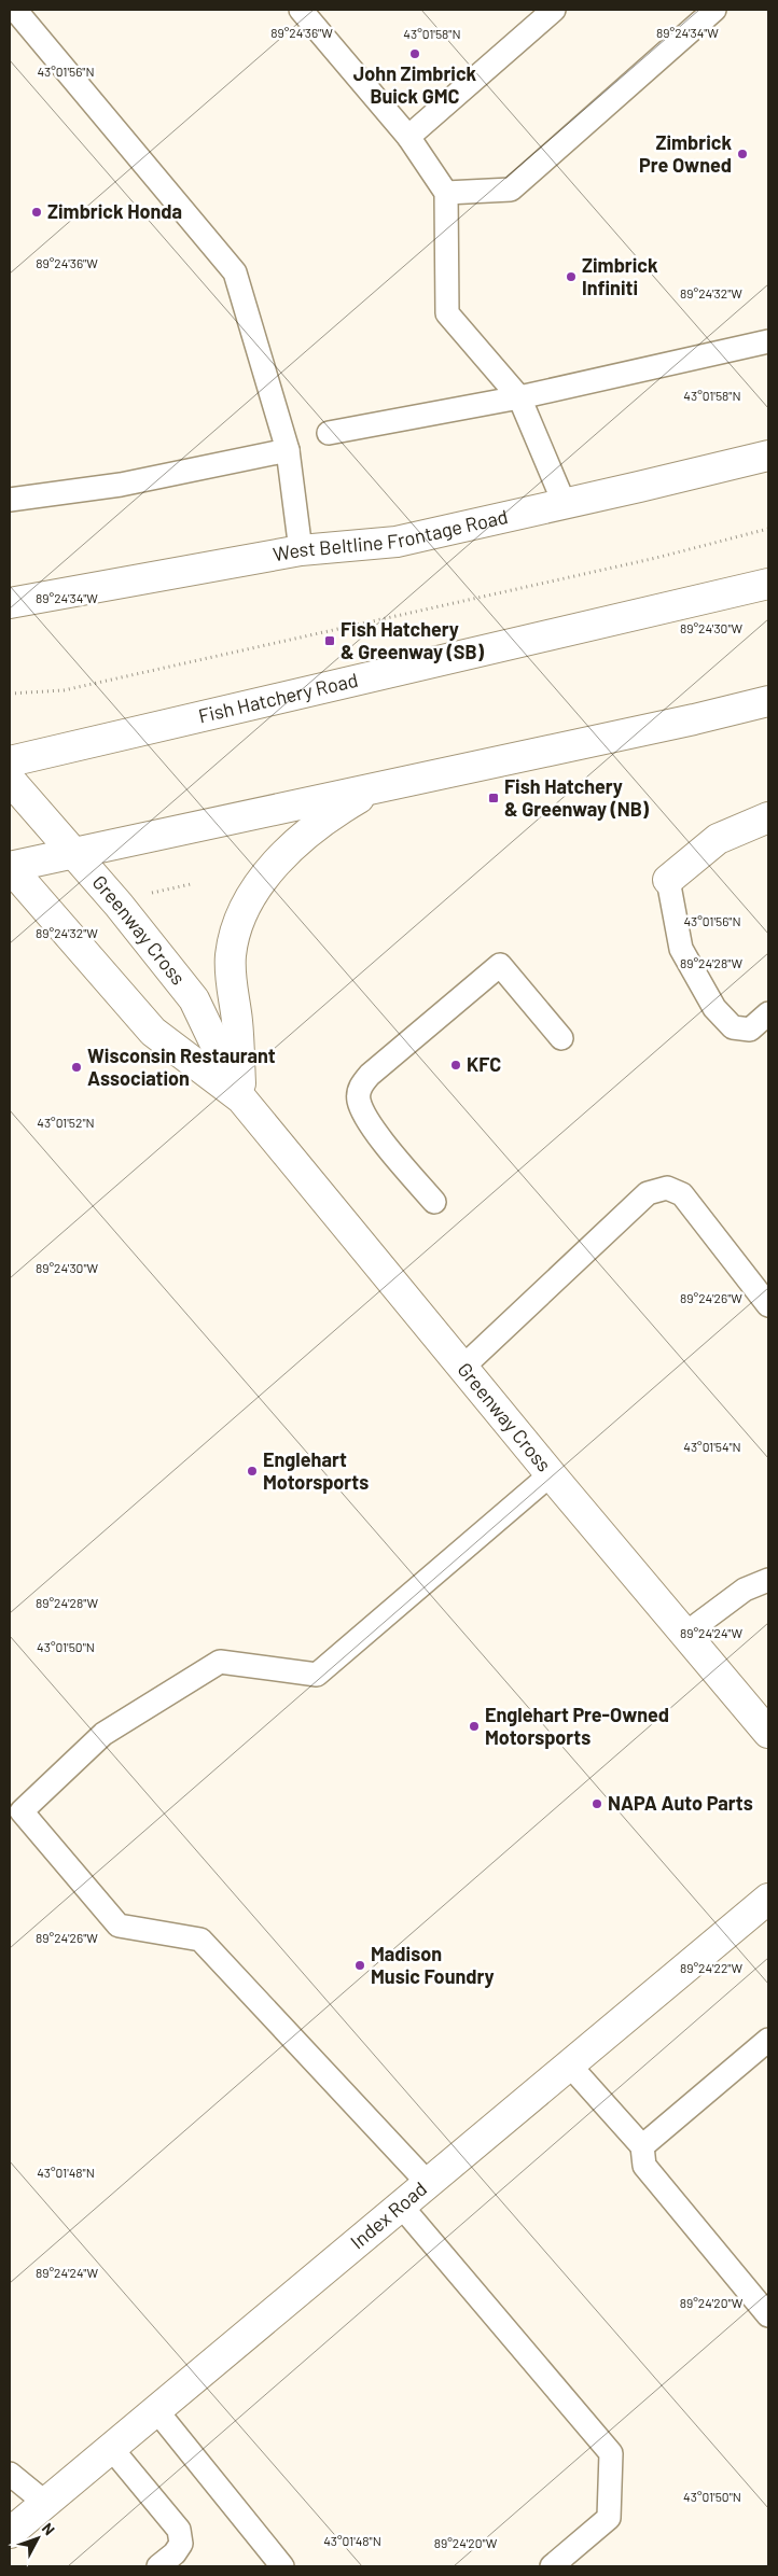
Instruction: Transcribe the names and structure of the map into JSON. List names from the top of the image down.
{
  "streets": {
    "street": [
      "West Beltline Frontage Road",
      "Fish Hatchery Road",
      "Greenway Cross",
      "Index Road"
    ]
  },
  "places": {
    "other": [
      "John Zimbrick Buick GMC",
      "Zimbrick Pre Owned",
      "Zimbrick Honda",
      "Zimbrick Infiniti",
      "KFC",
      "Wisconsin Restaurant Association",
      "Englehart Motorsports",
      "Englehart Pre-Owned Motorsports",
      "NAPA Auto Parts",
      "Madison Music Foundry"
    ],
    "transit": ["Fish Hatchery & Greenway (SB)", "Fish Hatchery & Greenway (NB)"]
  },
  "north": "top right",
  "coordinates": [
    "89°24'36\"W",
    "89°24'34\"W",
    "43°01'58\"N",
    "43°01'56\"N",
    "89°24'32\"W",
    "89°24'30\"W",
    "89°24'28\"W",
    "43°01'52\"N",
    "89°24'26\"W",
    "43°01'54\"N",
    "89°24'24\"W",
    "43°01'50\"N",
    "89°24'22\"W",
    "43°01'48\"N",
    "89°24'20\"W"
  ]
}
